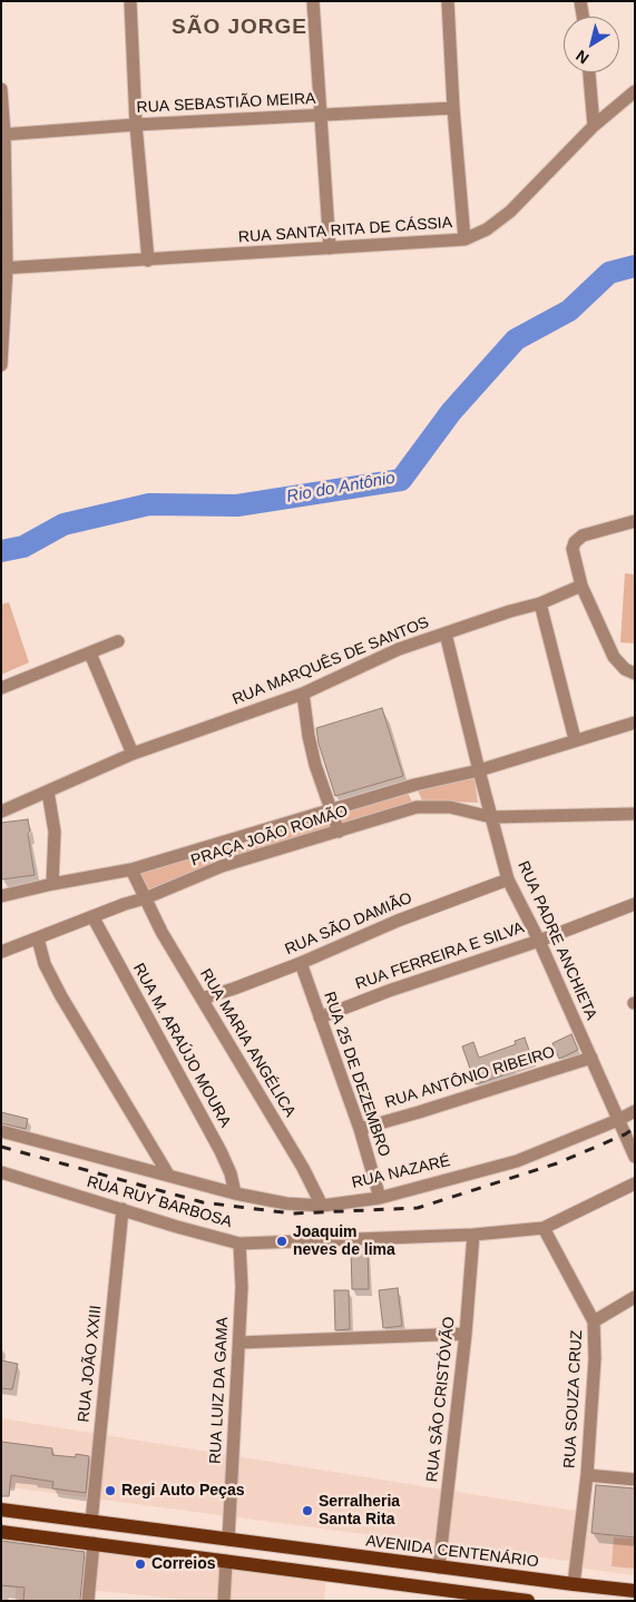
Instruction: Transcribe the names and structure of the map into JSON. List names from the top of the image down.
{
  "streets": {
    "main road": ["AVENIDA CENTENÁRIO"],
    "street": [
      "RUA SEBASTIÃO MEIRA",
      "RUA SANTA RITA DE CÁSSIA",
      "RUA MARQUÊS DE SANTOS",
      "PRAÇA JOÃO ROMÃO",
      "RUA SÃO DAMIÃO",
      "RUA PADRE ANCHIETA",
      "RUA FERREIRA E SILVA",
      "RUA MARIA ANGÉLICA",
      "RUA M. ARAÚJO MOURA",
      "RUA 25 DE DEZEMBRO",
      "RUA ANTÔNIO RIBEIRO",
      "RUA NAZARÉ",
      "RUA RUY BARBOSA",
      "RUA JOÃO XXIII",
      "RUA LUIZ DA GAMA",
      "RUA SÃO CRISTÓVÃO",
      "RUA SOUZA CRUZ"
    ]
  },
  "crossings": [
    ["RUA MARQUÊS DE SANTOS", "RUA PADRE ANCHIETA"],
    ["PRAÇA JOÃO ROMÃO", "RUA PADRE ANCHIETA"],
    ["PRAÇA JOÃO ROMÃO", "RUA MARIA ANGÉLICA"],
    ["PRAÇA JOÃO ROMÃO", "RUA M. ARAÚJO MOURA"],
    ["RUA SÃO DAMIÃO", "RUA PADRE ANCHIETA"],
    ["RUA SÃO DAMIÃO", "RUA MARIA ANGÉLICA"],
    ["RUA SÃO DAMIÃO", "RUA 25 DE DEZEMBRO"],
    ["RUA PADRE ANCHIETA", "RUA FERREIRA E SILVA"],
    ["RUA PADRE ANCHIETA", "RUA ANTÔNIO RIBEIRO"],
    ["RUA PADRE ANCHIETA", "RUA NAZARÉ"],
    ["RUA FERREIRA E SILVA", "RUA 25 DE DEZEMBRO"],
    ["RUA MARIA ANGÉLICA", "RUA NAZARÉ"],
    ["RUA M. ARAÚJO MOURA", "RUA NAZARÉ"],
    ["RUA 25 DE DEZEMBRO", "RUA ANTÔNIO RIBEIRO"],
    ["RUA 25 DE DEZEMBRO", "RUA NAZARÉ"],
    ["RUA RUY BARBOSA", "RUA JOÃO XXIII"],
    ["RUA RUY BARBOSA", "RUA LUIZ DA GAMA"],
    ["RUA RUY BARBOSA", "RUA SÃO CRISTÓVÃO"],
    ["RUA RUY BARBOSA", "RUA SOUZA CRUZ"],
    ["RUA JOÃO XXIII", "AVENIDA CENTENÁRIO"],
    ["RUA LUIZ DA GAMA", "AVENIDA CENTENÁRIO"],
    ["RUA SÃO CRISTÓVÃO", "AVENIDA CENTENÁRIO"],
    ["RUA SOUZA CRUZ", "AVENIDA CENTENÁRIO"]
  ],
  "districts": ["SÃO JORGE"],
  "water": ["Rio do Antônio"],
  "places": [
    "Joaquim neves de lima",
    "Regi Auto Peças",
    "Serralheria Santa Rita",
    "Correios"
  ],
  "north": "bottom left"
}
